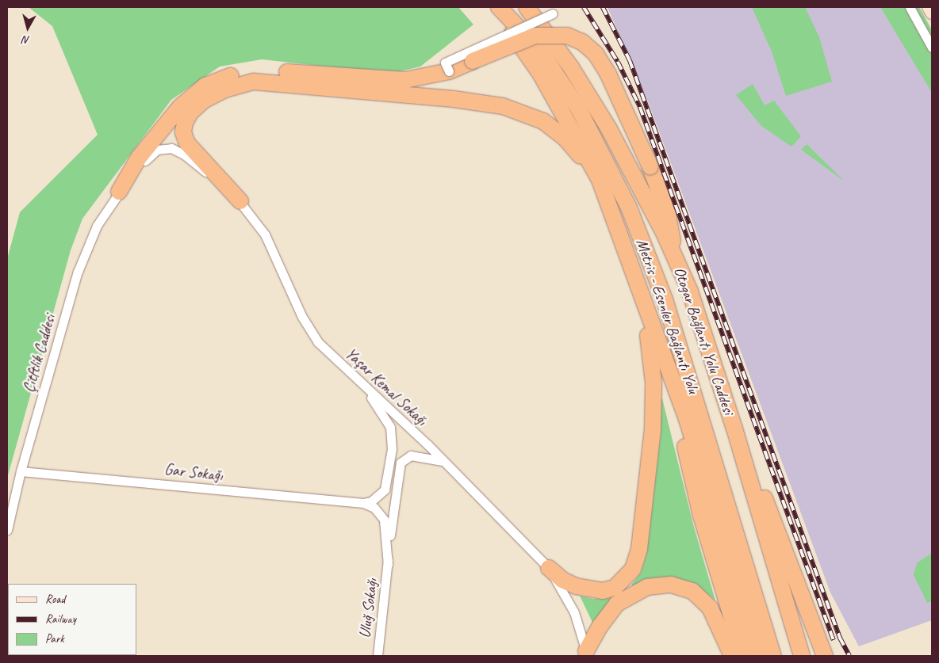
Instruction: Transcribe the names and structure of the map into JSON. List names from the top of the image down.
{
  "streets": {
    "highway": ["Metris - Esenler Bağlantı Yolu", "Otogar Bağlantı Yolu Caddesi"],
    "street": [
      "Çitftlik Caddesi",
      "Yaşar Kemal Sokağı",
      "Gar Sokağı",
      "Uluğ Sokağı"
    ]
  },
  "crossings": [
    ["Çitftlik Caddesi", "Yaşar Kemal Sokağı"],
    ["Çitftlik Caddesi", "Gar Sokağı"]
  ],
  "legend": ["Road", "Railway", "Park"],
  "north": "bottom"
}
